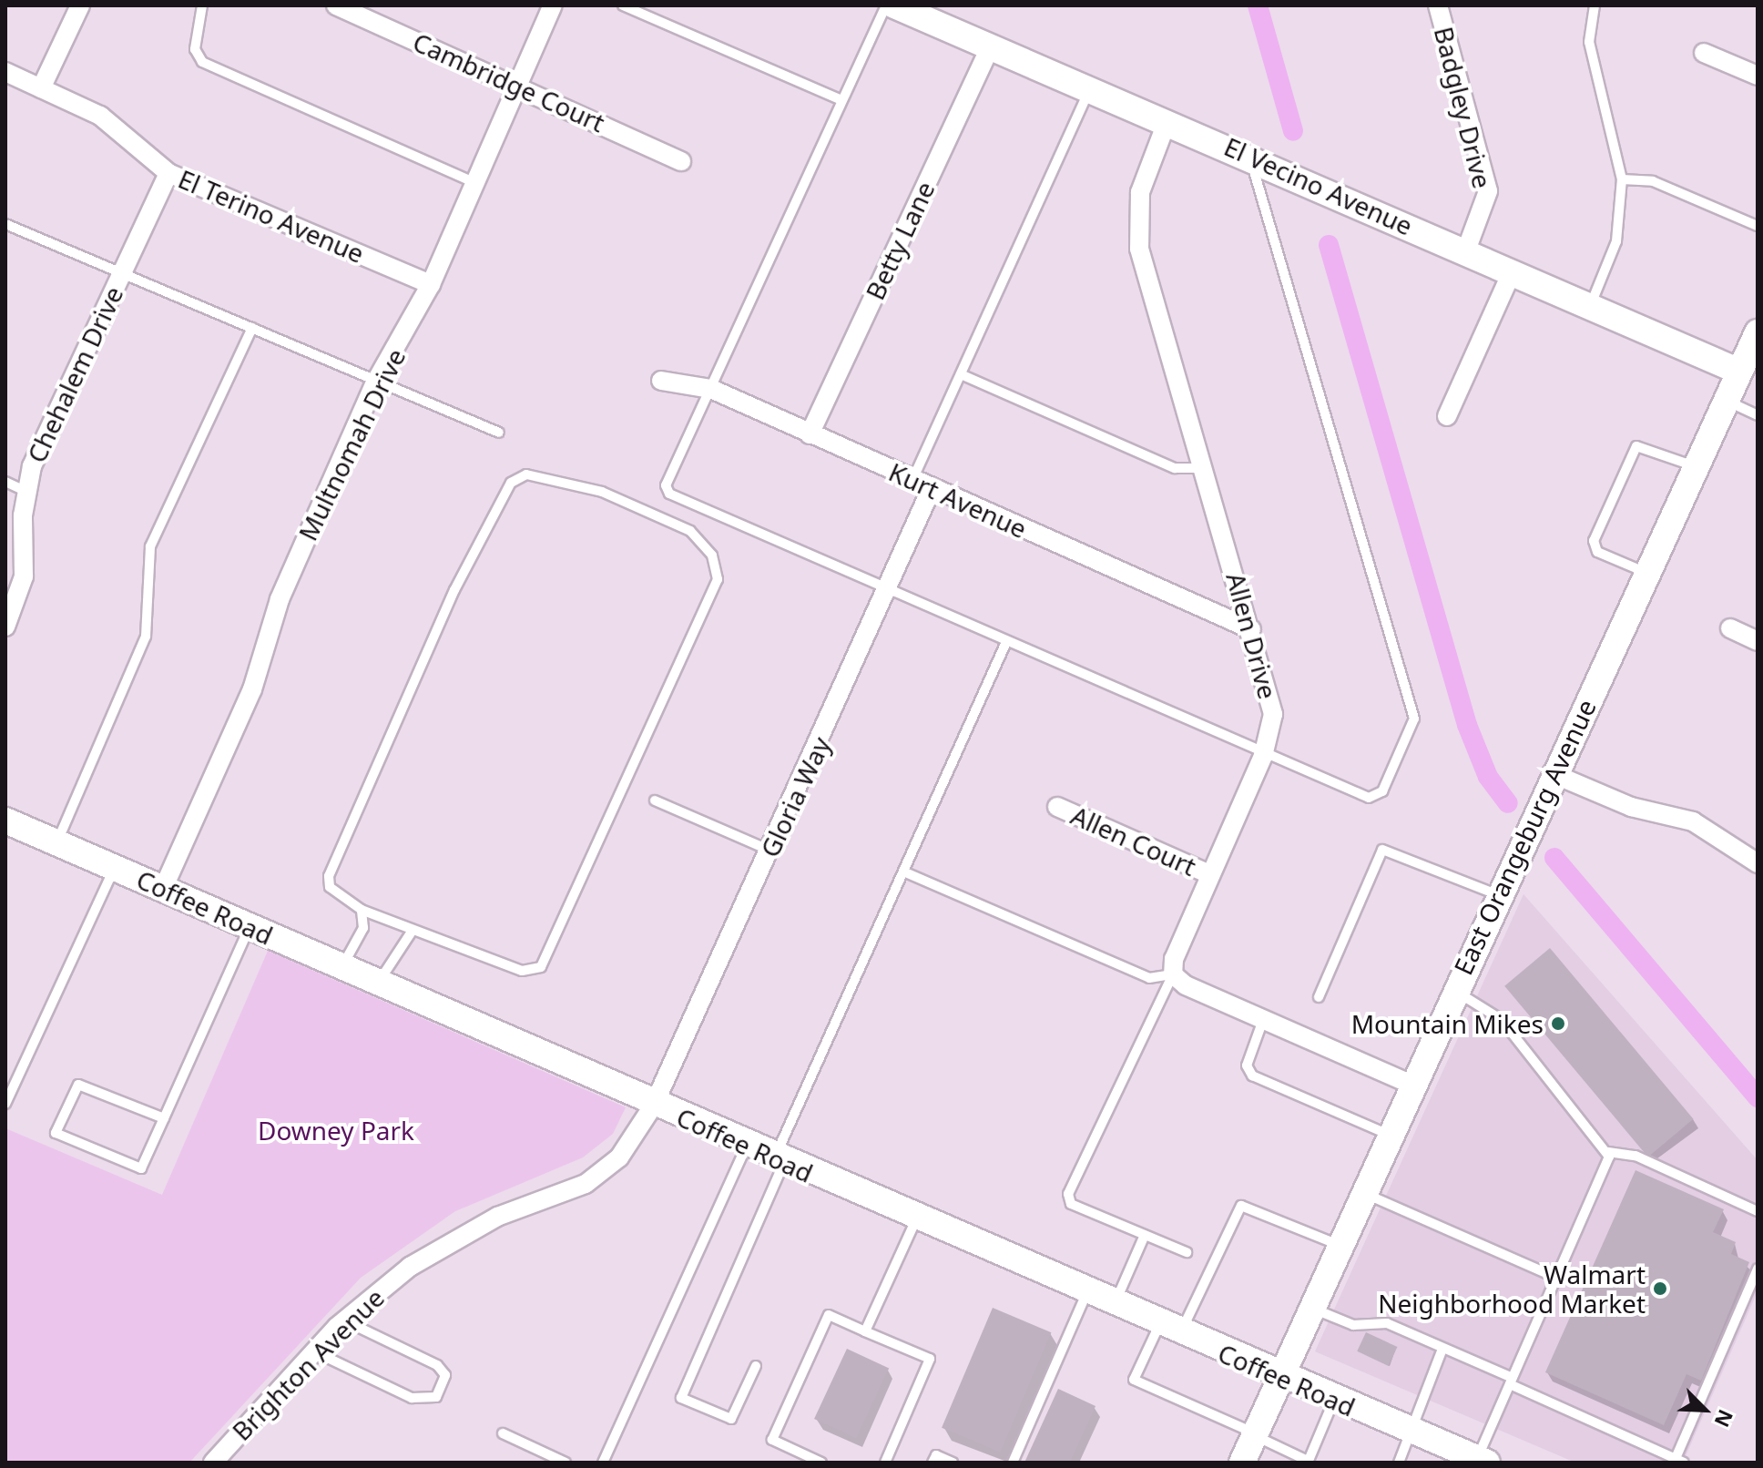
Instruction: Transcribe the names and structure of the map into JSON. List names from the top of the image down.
{
  "streets": {
    "street": [
      "Cambridge Court",
      "Badgley Drive",
      "El Vecino Avenue",
      "El Terino Avenue",
      "Betty Lane",
      "Chehalem Drive",
      "Multnomah Drive",
      "Kurt Avenue",
      "Allen Drive",
      "Gloria Way",
      "East Orangeburg Avenue",
      "Allen Court",
      "Coffee Road",
      "Brighton Avenue"
    ]
  },
  "crossings": [
    ["Cambridge Court", "Multnomah Drive"],
    ["Badgley Drive", "El Vecino Avenue"],
    ["El Vecino Avenue", "Betty Lane"],
    ["El Vecino Avenue", "Allen Drive"],
    ["El Vecino Avenue", "East Orangeburg Avenue"],
    ["El Terino Avenue", "Chehalem Drive"],
    ["El Terino Avenue", "Multnomah Drive"],
    ["Betty Lane", "Kurt Avenue"],
    ["Multnomah Drive", "Coffee Road"],
    ["Kurt Avenue", "Allen Drive"],
    ["Kurt Avenue", "Gloria Way"],
    ["Allen Drive", "Allen Court"],
    ["Gloria Way", "Coffee Road"],
    ["Gloria Way", "Brighton Avenue"],
    ["East Orangeburg Avenue", "Coffee Road"],
    ["Coffee Road", "Brighton Avenue"]
  ],
  "parks": ["Downey Park"],
  "places": ["Mountain Mikes", "Walmart Neighborhood Market"],
  "north": "bottom right"
}
